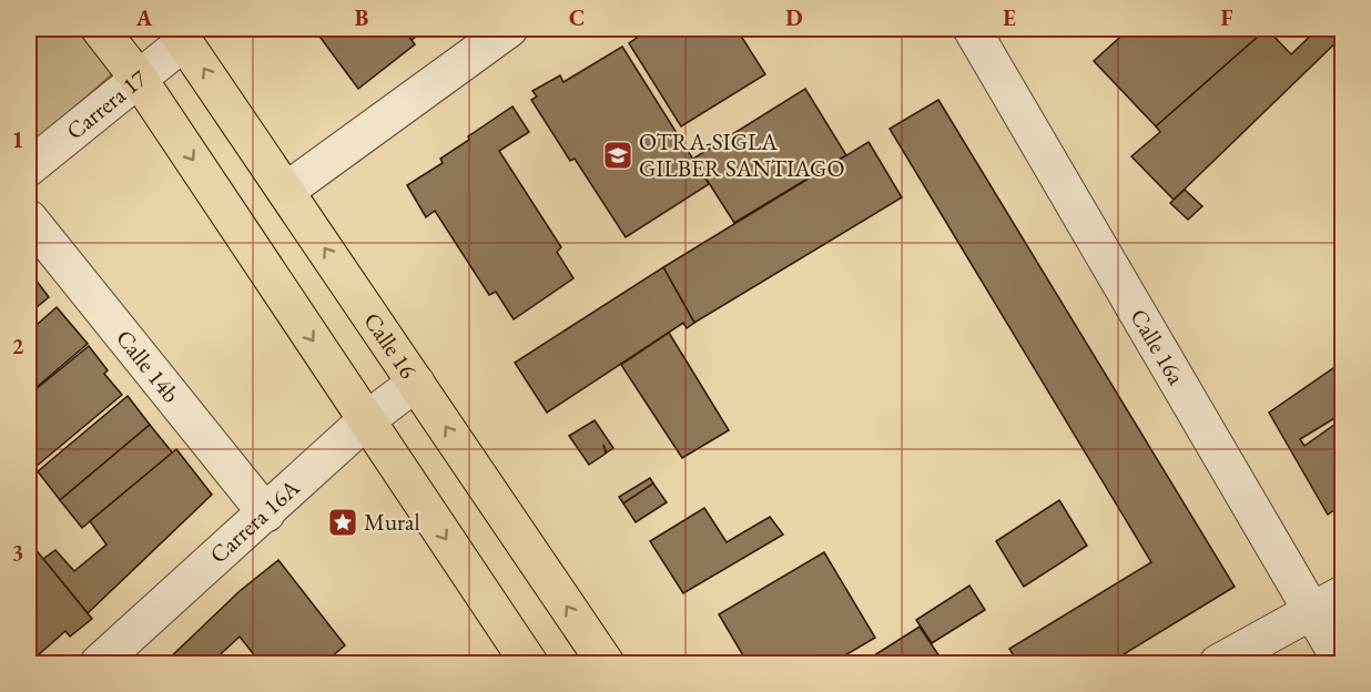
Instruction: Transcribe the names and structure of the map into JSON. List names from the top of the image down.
{
  "streets": {
    "highway": ["Calle 16"],
    "street": [
      "Carrera 17",
      "Calle 16a",
      "Calle 14b",
      "Carrera 16A"
    ]
  },
  "crossings": [
    ["Carrera 17", "Calle 16"],
    ["Calle 16", "Carrera 16A"],
    ["Calle 14b", "Carrera 16A"]
  ],
  "places": {
    "school or university": ["OTRA-SIGLA GILBER SANTIAGO"],
    "place": ["Mural"]
  },
  "grid": {
    "columns": [
      "A",
      "B",
      "C",
      "D",
      "E",
      "F"
    ],
    "rows": ["1", "2", "3"]
  }
}
